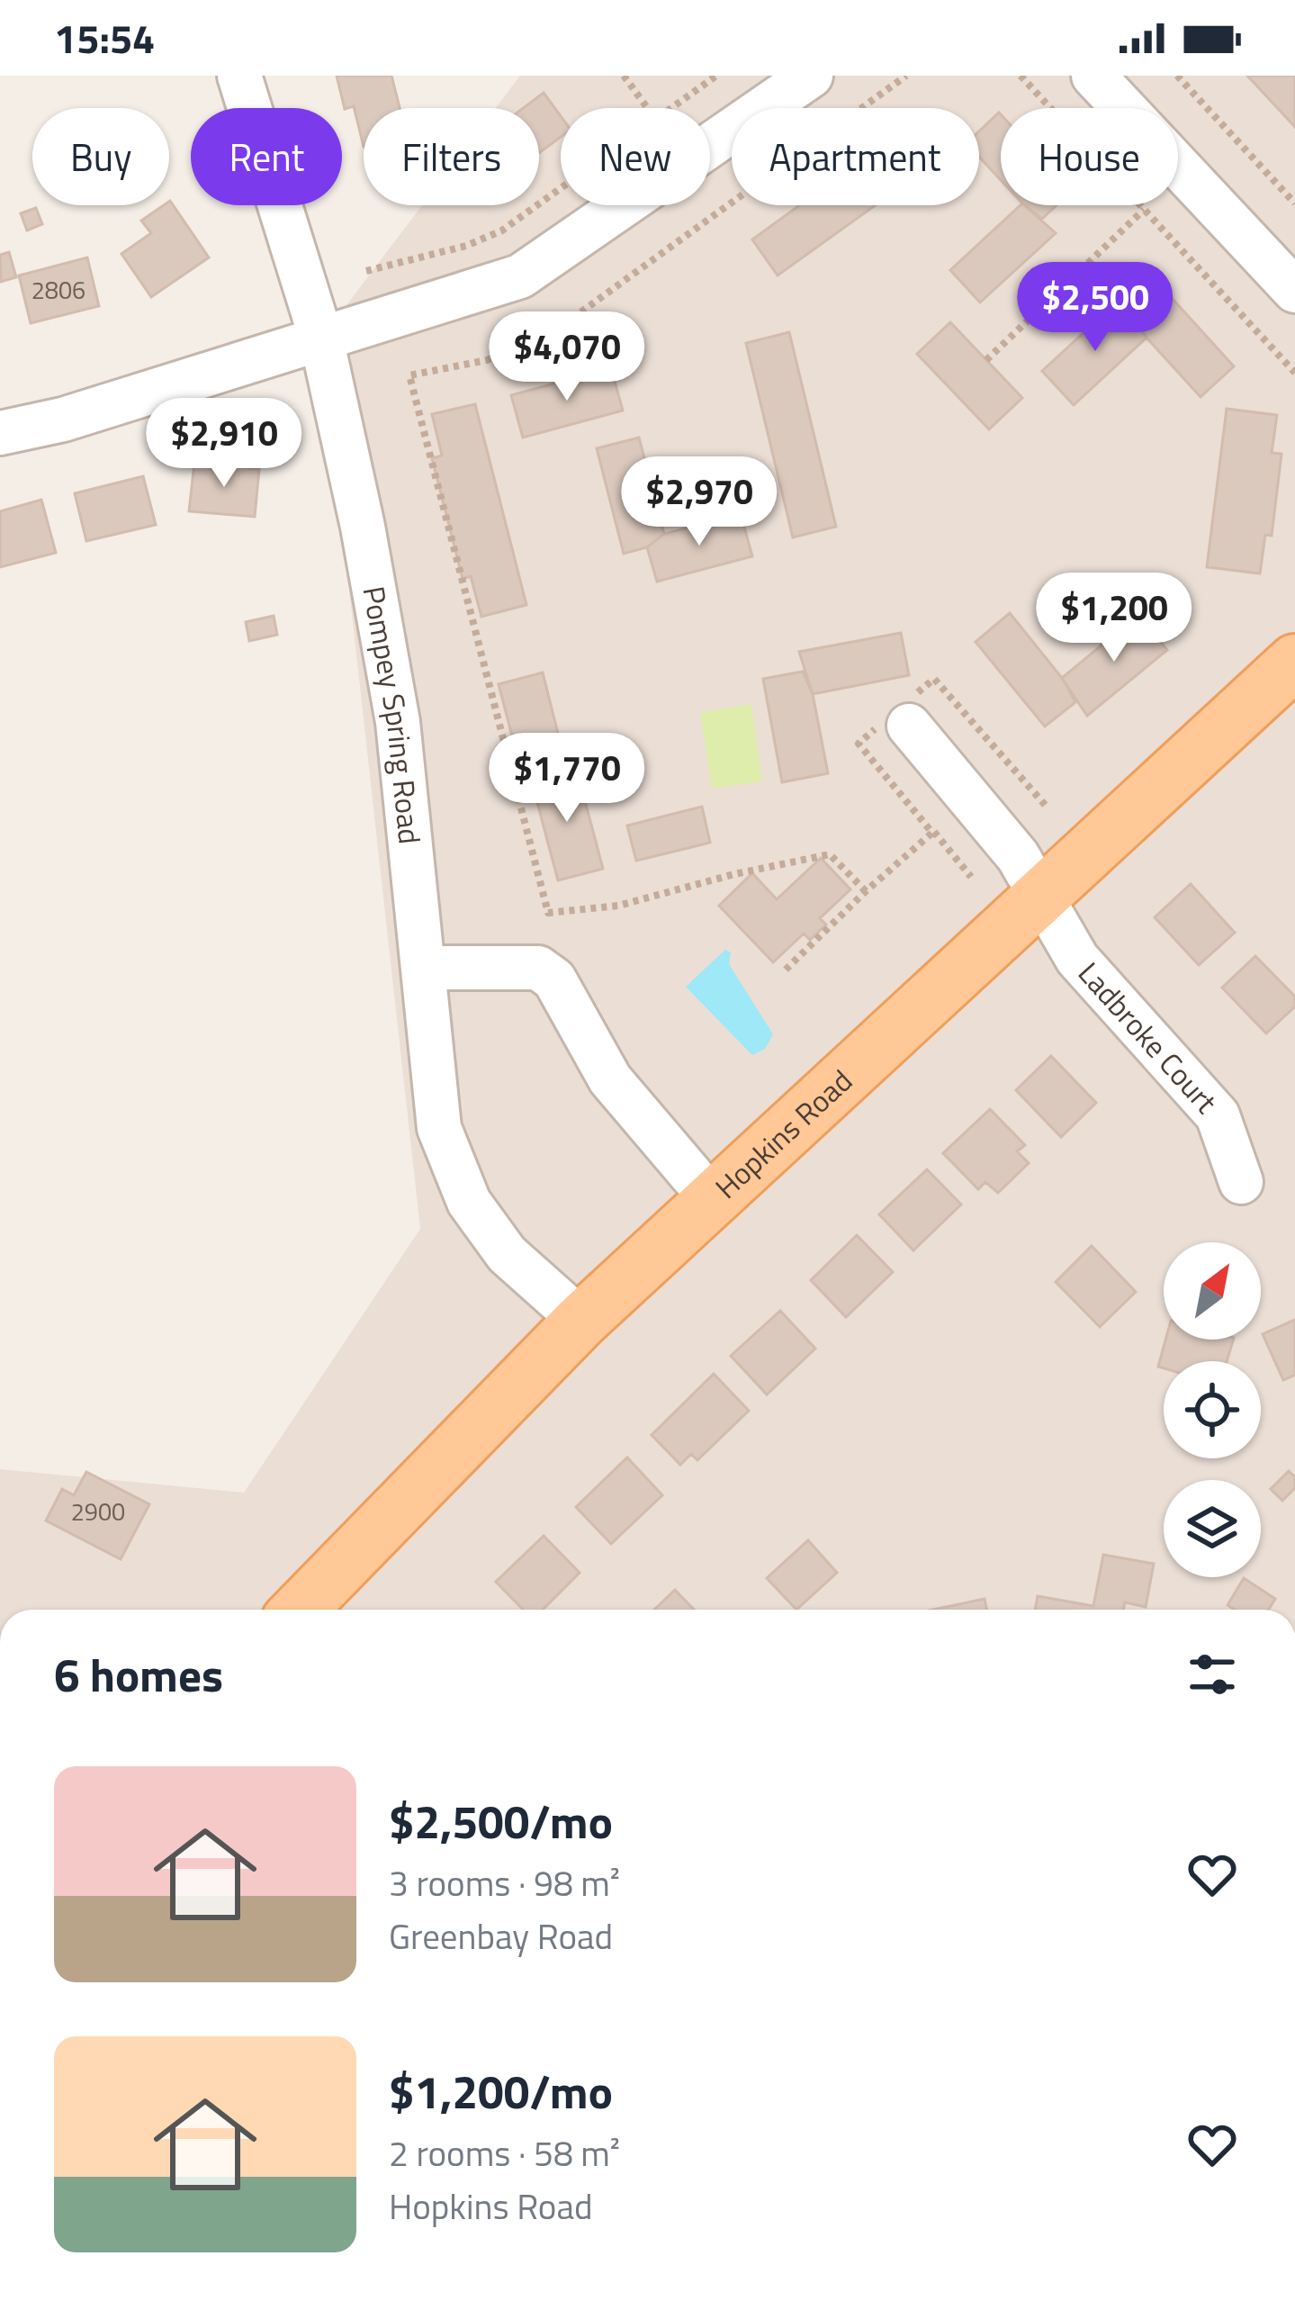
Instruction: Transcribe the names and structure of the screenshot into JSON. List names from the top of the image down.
{
  "streets": {
    "main road": ["Hopkins Road"],
    "street": ["Pompey Spring Road", "Ladbroke Court"]
  },
  "crossings": [
    ["Pompey Spring Road", "Hopkins Road"],
    ["Ladbroke Court", "Hopkins Road"]
  ],
  "house_numbers": ["2806", "2900"],
  "north": "top right",
  "page": {
    "status": "15:54",
    "chip": [
      "Buy",
      "Rent",
      "Filters",
      "New",
      "Apartment",
      "House"
    ],
    "price": [
      "$2,500",
      "$4,070",
      "$2,910",
      "$2,970",
      "$1,200",
      "$1,770"
    ],
    "heading": "6 homes",
    "list": [
      {
        "name": "$2,500/mo",
        "note": "3 rooms · 98 m² · Greenbay Road"
      },
      {
        "name": "$1,200/mo",
        "note": "2 rooms · 58 m² · Hopkins Road"
      }
    ]
  }
}
